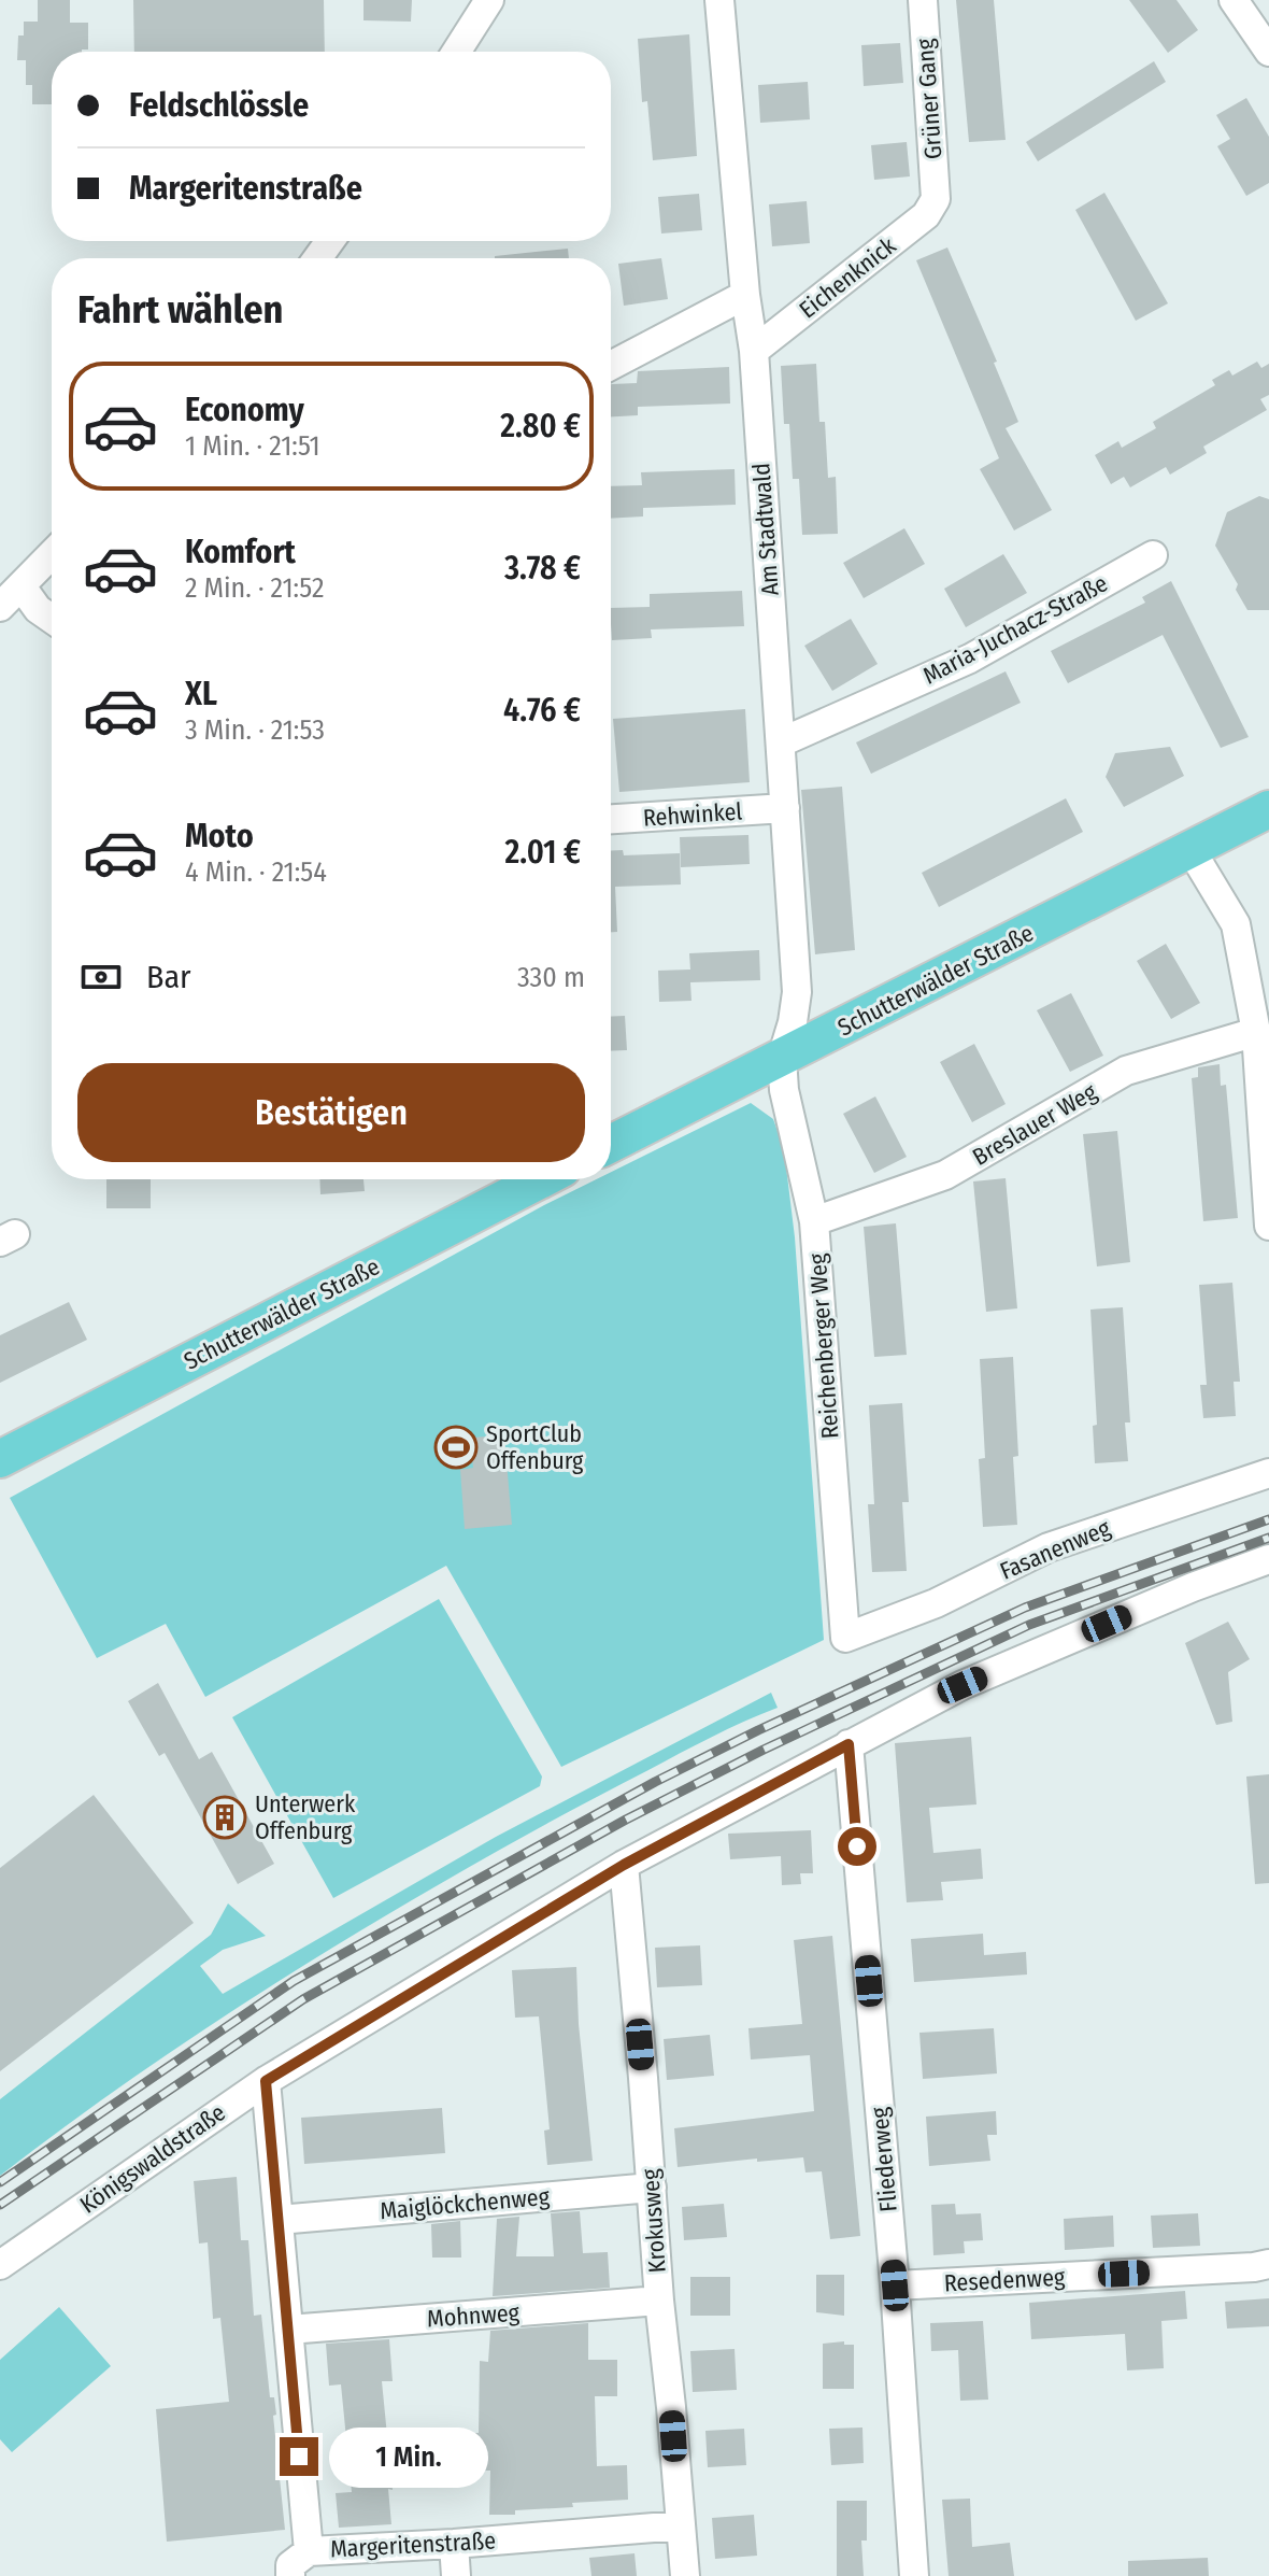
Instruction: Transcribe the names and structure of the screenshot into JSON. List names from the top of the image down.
{
  "streets": {
    "main road": ["Schutterwälder Straße"],
    "street": [
      "Grüner Gang",
      "Eichenknick",
      "Am Stadtwald",
      "Maria-Juchacz-Straße",
      "Rehwinkel",
      "Breslauer Weg",
      "Reichenberger Weg",
      "Fasanenweg",
      "Königswaldstraße",
      "Fliederweg",
      "Maiglöckchenweg",
      "Krokusweg",
      "Resedenweg",
      "Mohnweg",
      "Margeritenstraße"
    ]
  },
  "crossings": [
    ["Grüner Gang", "Eichenknick"],
    ["Eichenknick", "Am Stadtwald"],
    ["Am Stadtwald", "Maria-Juchacz-Straße"],
    ["Am Stadtwald", "Rehwinkel"],
    ["Am Stadtwald", "Schutterwälder Straße"],
    ["Am Stadtwald", "Reichenberger Weg"],
    ["Schutterwälder Straße", "Reichenberger Weg"],
    ["Breslauer Weg", "Reichenberger Weg"],
    ["Reichenberger Weg", "Fasanenweg"],
    ["Königswaldstraße", "Fliederweg"],
    ["Königswaldstraße", "Krokusweg"],
    ["Königswaldstraße", "Margeritenstraße"],
    ["Fliederweg", "Resedenweg"],
    ["Maiglöckchenweg", "Krokusweg"],
    ["Maiglöckchenweg", "Margeritenstraße"],
    ["Krokusweg", "Mohnweg"],
    ["Krokusweg", "Margeritenstraße"],
    ["Mohnweg", "Margeritenstraße"]
  ],
  "places": {
    "sports": ["SportClub Offenburg"],
    "building": ["Unterwerk Offenburg"]
  },
  "page": {
    "banner": ["Feldschlössle", "Margeritenstraße"],
    "heading": "Fahrt wählen",
    "list": [
      {
        "name": "Economy",
        "note": "1 Min. · 21:51",
        "value": "2.80 €"
      },
      {
        "name": "Komfort",
        "note": "2 Min. · 21:52",
        "value": "3.78 €"
      },
      {
        "name": "XL",
        "note": "3 Min. · 21:53",
        "value": "4.76 €"
      },
      {
        "name": "Moto",
        "note": "4 Min. · 21:54",
        "value": "2.01 €"
      }
    ],
    "pay": ["Bar", "330 m"],
    "buttons": "Bestätigen",
    "bubble": "1 Min."
  }
}
